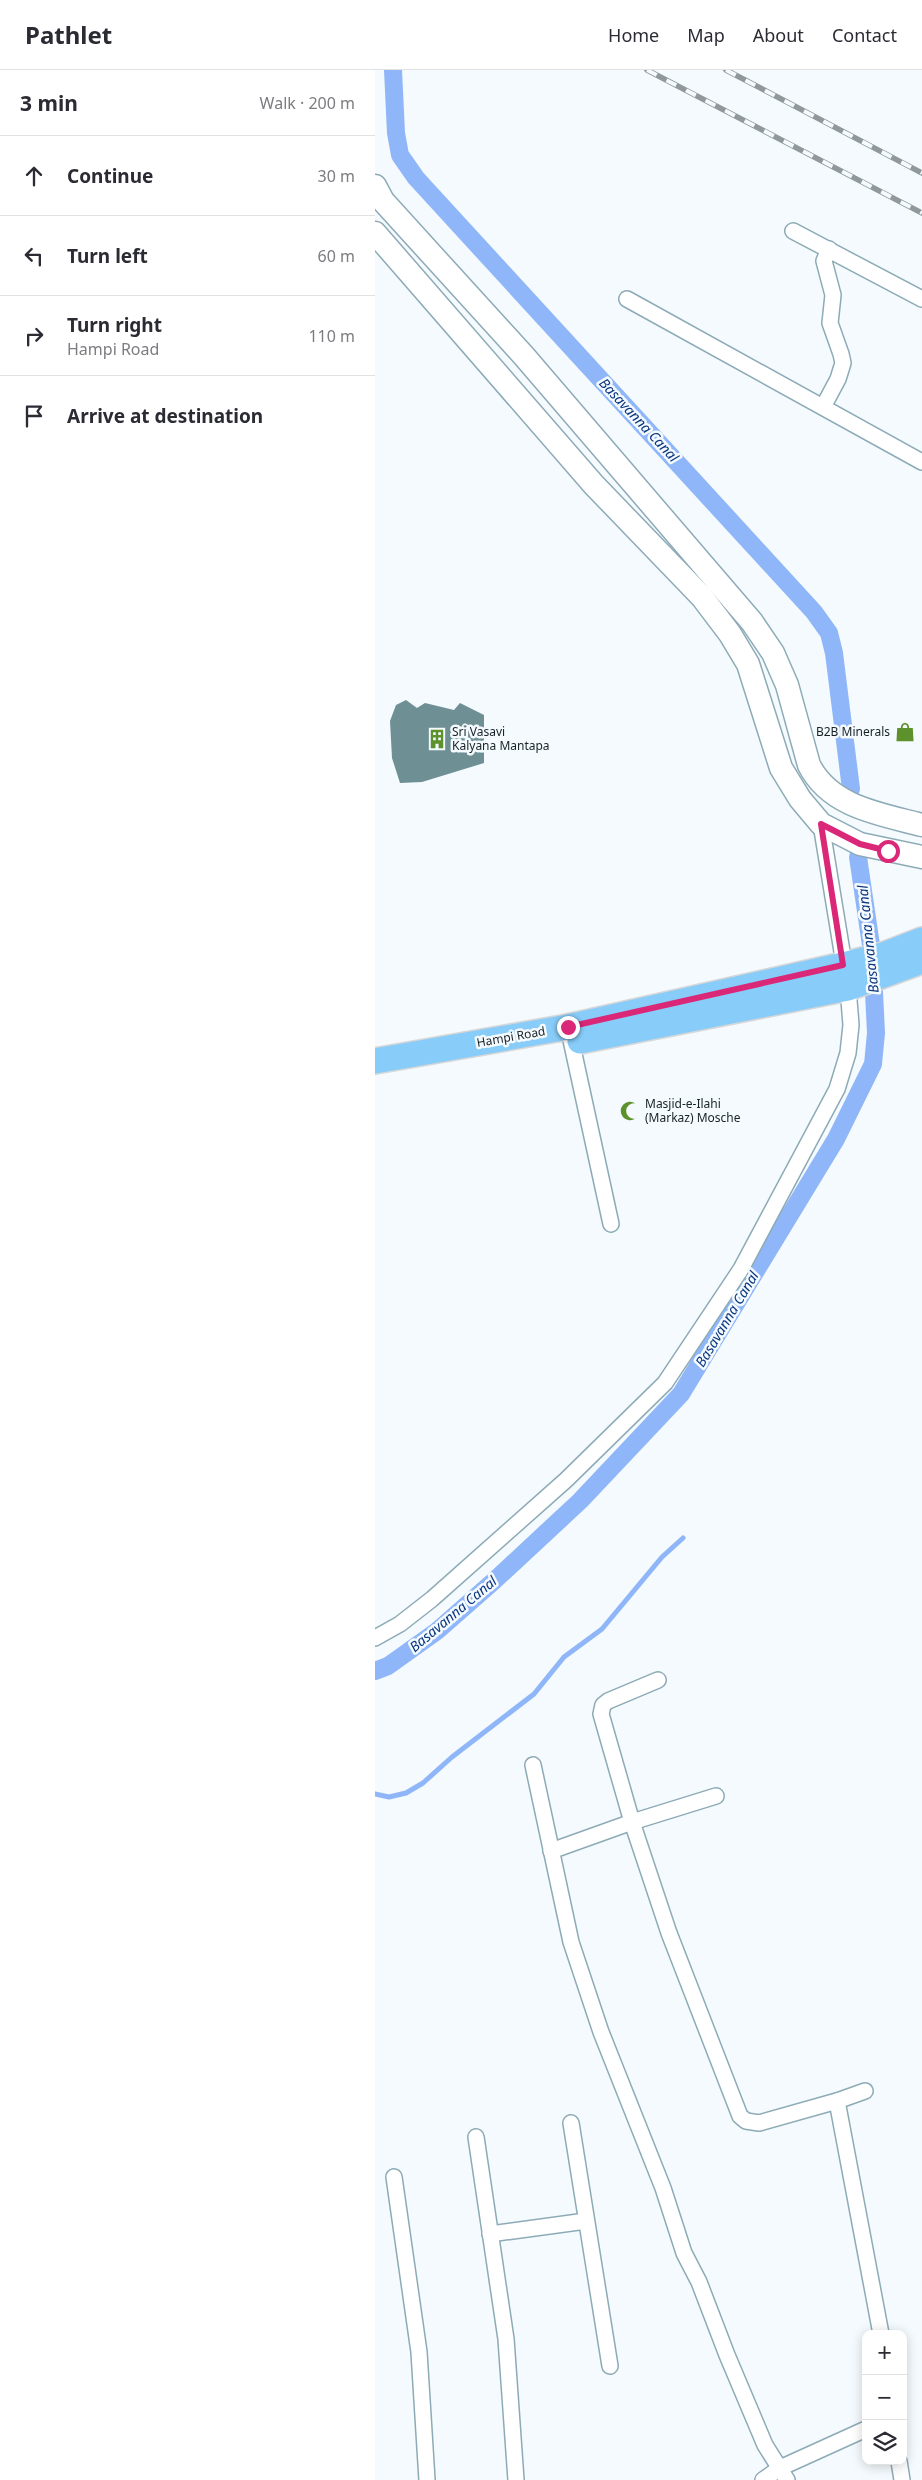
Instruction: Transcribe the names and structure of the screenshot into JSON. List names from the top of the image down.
{
  "streets": {
    "main road": ["Hampi Road"]
  },
  "water": ["Basavanna Canal"],
  "places": {
    "shop": ["B2B Minerals"],
    "building": ["Sri Vasavi Kalyana Mantapa"],
    "mosque": ["Masjid-e-Ilahi (Markaz) Mosche"]
  },
  "page": {
    "header": "Pathlet",
    "nav": [
      "Home",
      "Map",
      "About",
      "Contact"
    ],
    "heading": ["3 min", "Walk · 200 m"],
    "list": [
      ["Continue", "30 m"],
      ["Turn left", "60 m"],
      ["Turn right", "Hampi Road", "110 m"],
      "Arrive at destination"
    ],
    "map_buttons": ["+", "−"]
  }
}
